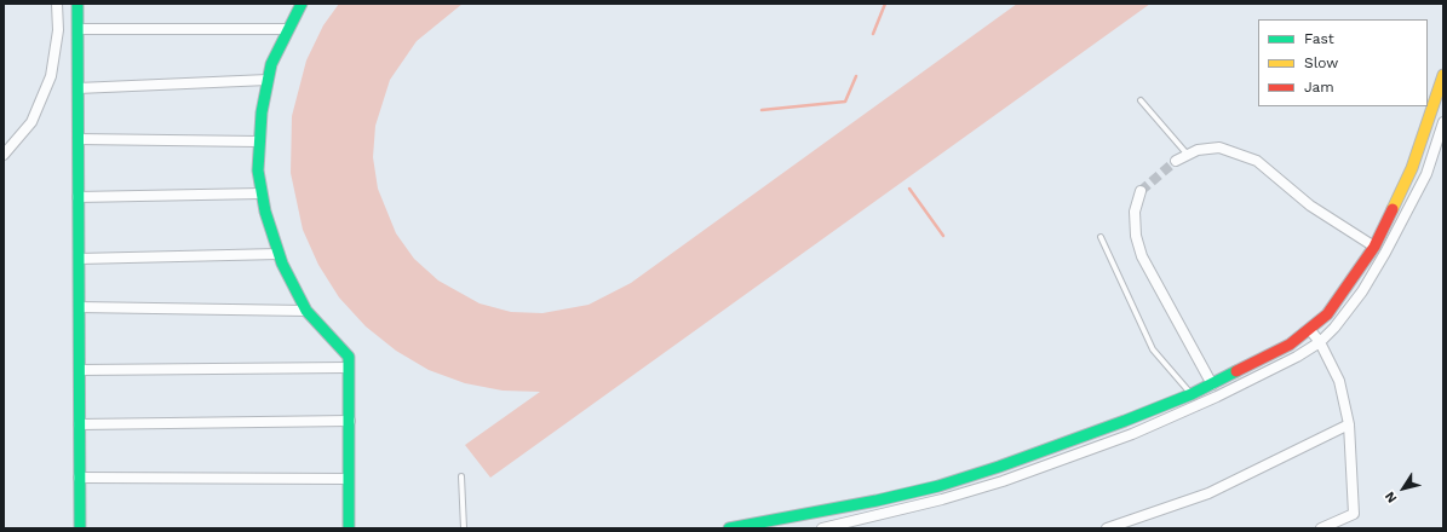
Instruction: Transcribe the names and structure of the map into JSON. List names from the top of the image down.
{
  "legend": ["Fast", "Slow", "Jam"],
  "north": "bottom left"
}
